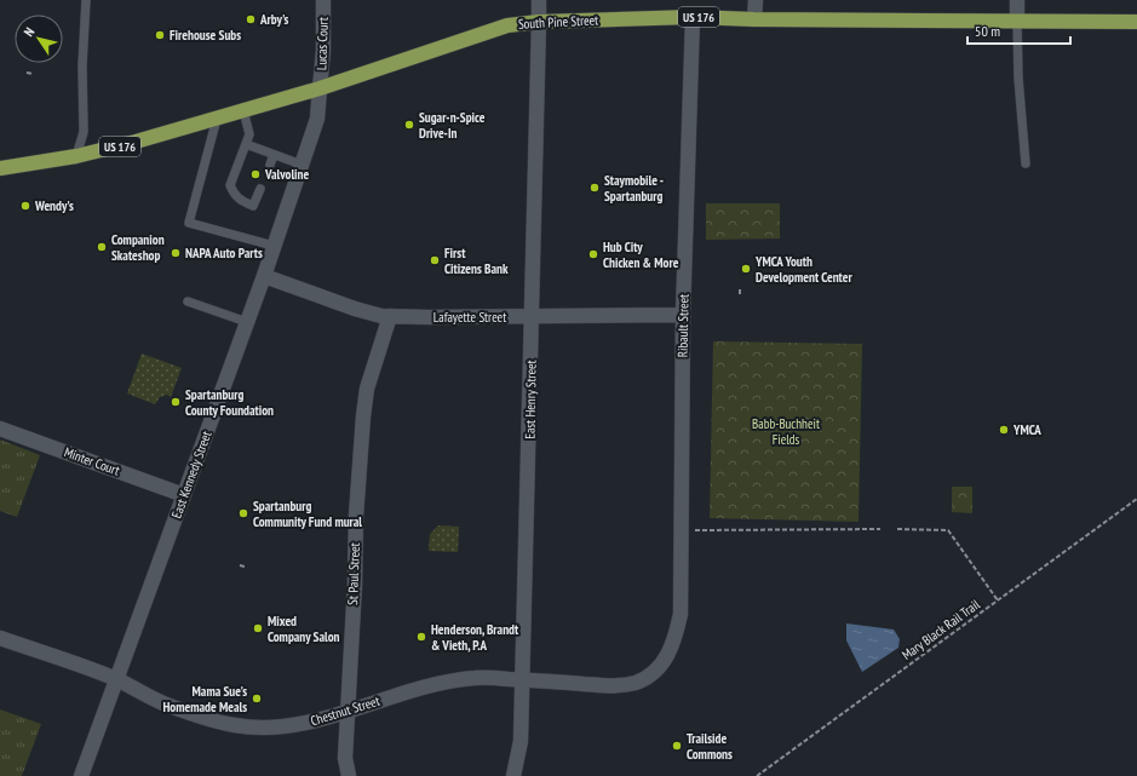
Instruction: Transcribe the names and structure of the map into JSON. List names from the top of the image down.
{
  "streets": {
    "highway": ["US 176", "South Pine Street"],
    "street": [
      "Lucas Court",
      "Lafayette Street",
      "Ribault Street",
      "East Henry Street",
      "Minter Court",
      "East Kennedy Street",
      "St Paul Street",
      "Chestnut Street"
    ],
    "path": ["Mary Black Rail Trail"]
  },
  "crossings": [
    ["South Pine Street", "Lucas Court"],
    ["South Pine Street", "Ribault Street"],
    ["South Pine Street", "East Henry Street"],
    ["South Pine Street", "East Kennedy Street"],
    ["Lucas Court", "East Kennedy Street"],
    ["Lafayette Street", "Ribault Street"],
    ["Lafayette Street", "East Henry Street"],
    ["Lafayette Street", "East Kennedy Street"],
    ["Lafayette Street", "St Paul Street"],
    ["Ribault Street", "Chestnut Street"],
    ["East Henry Street", "Chestnut Street"],
    ["Minter Court", "East Kennedy Street"],
    ["East Kennedy Street", "Chestnut Street"],
    ["St Paul Street", "Chestnut Street"]
  ],
  "parks": ["Babb-Buchheit Fields"],
  "places": [
    "Arby's",
    "Firehouse Subs",
    "Sugar-n-Spice Drive-In",
    "Valvoline",
    "Staymobile - Spartanburg",
    "Wendy's",
    "Companion Skateshop",
    "NAPA Auto Parts",
    "Hub City Chicken & More",
    "First Citizens Bank",
    "YMCA Youth Development Center",
    "Spartanburg County Foundation",
    "YMCA",
    "Spartanburg Community Fund mural",
    "Mixed Company Salon",
    "Henderson, Brandt & Vieth, P.A",
    "Mama Sue's Homemade Meals",
    "Trailside Commons"
  ],
  "scale_bar": "50 m",
  "north": "top left"
}
